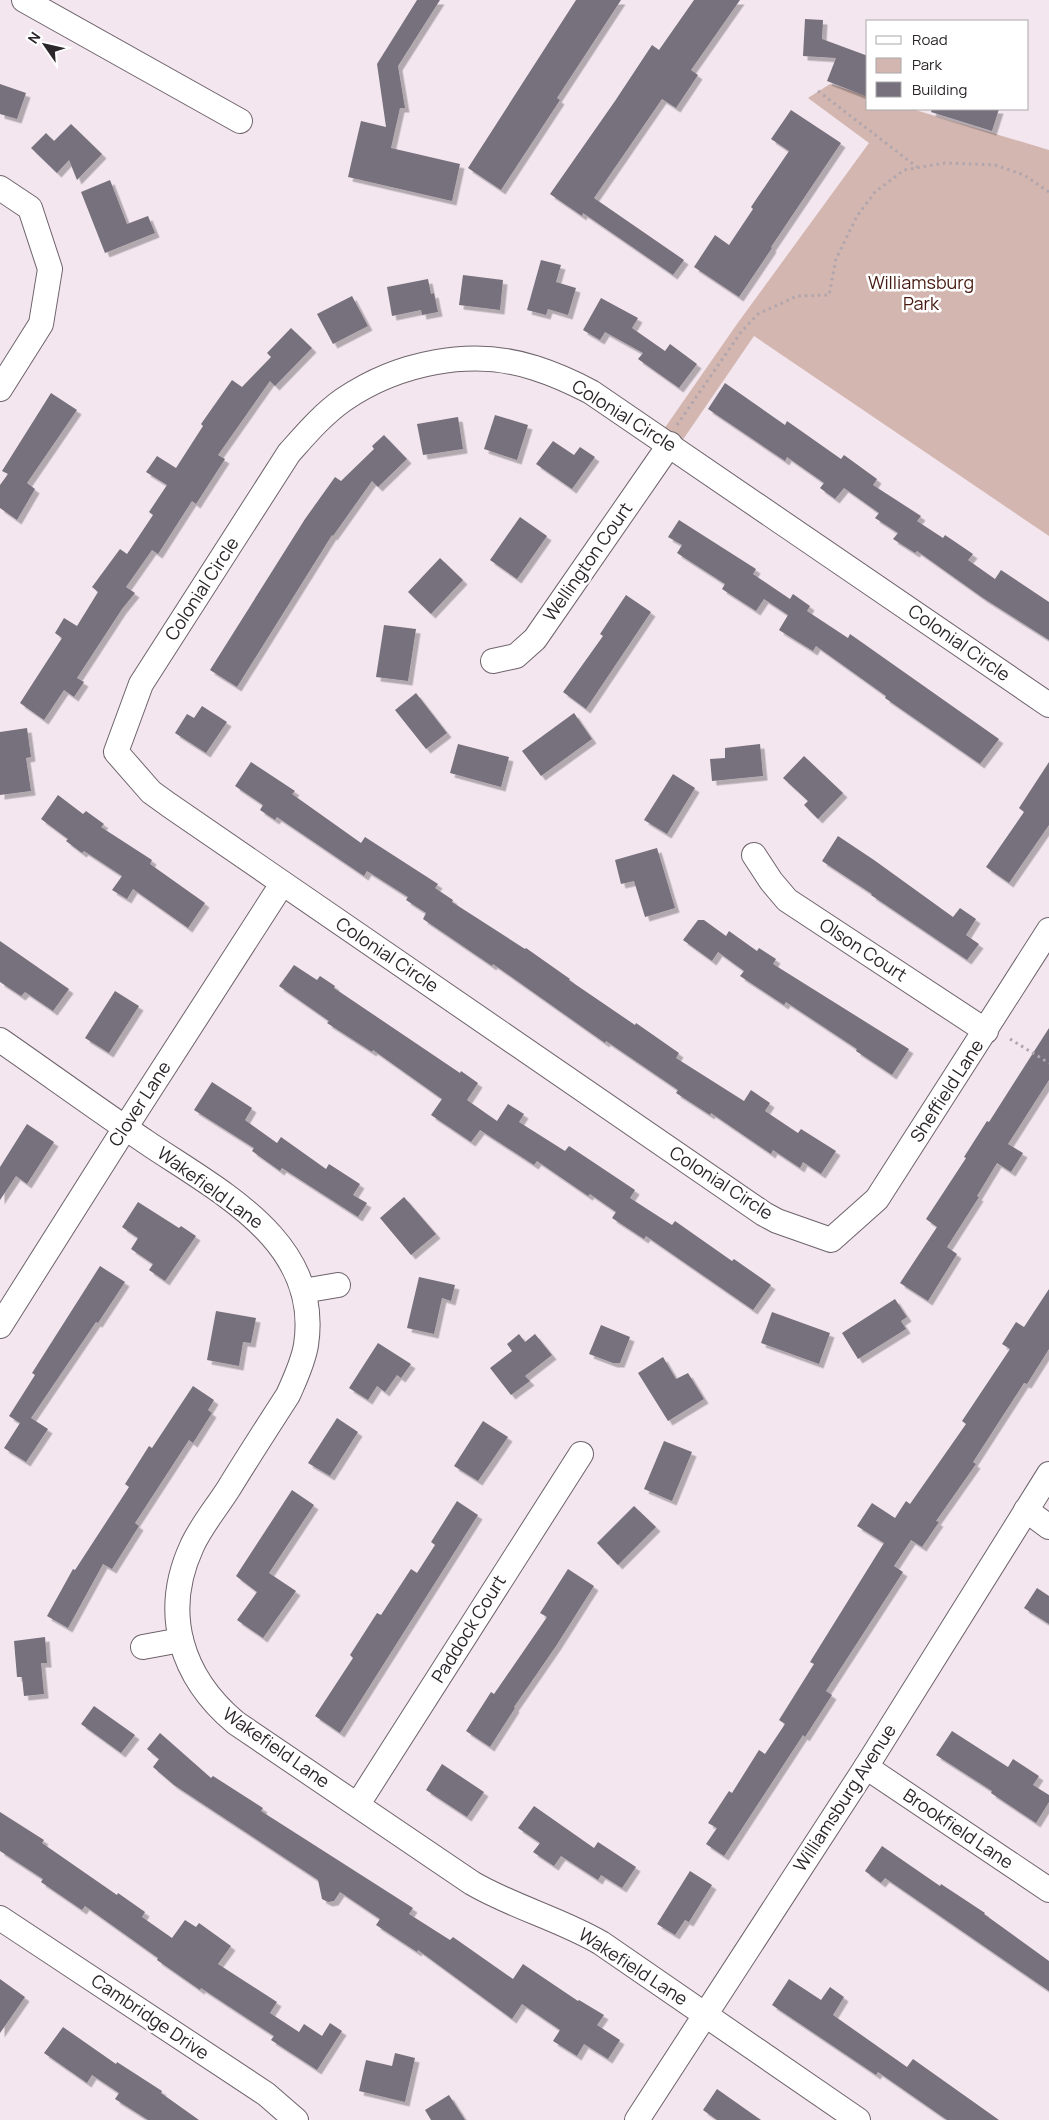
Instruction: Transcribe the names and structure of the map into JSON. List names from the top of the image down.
{
  "streets": {
    "street": [
      "Colonial Circle",
      "Wellington Court",
      "Olson Court",
      "Sheffield Lane",
      "Clover Lane",
      "Wakefield Lane",
      "Paddock Court",
      "Williamsburg Avenue",
      "Brookfield Lane",
      "Cambridge Drive"
    ]
  },
  "crossings": [
    ["Colonial Circle", "Wellington Court"],
    ["Colonial Circle", "Sheffield Lane"],
    ["Colonial Circle", "Clover Lane"],
    ["Olson Court", "Sheffield Lane"],
    ["Clover Lane", "Wakefield Lane"],
    ["Wakefield Lane", "Paddock Court"],
    ["Wakefield Lane", "Williamsburg Avenue"],
    ["Williamsburg Avenue", "Brookfield Lane"]
  ],
  "parks": ["Williamsburg Park"],
  "legend": ["Road", "Park", "Building"],
  "north": "top left"
}
